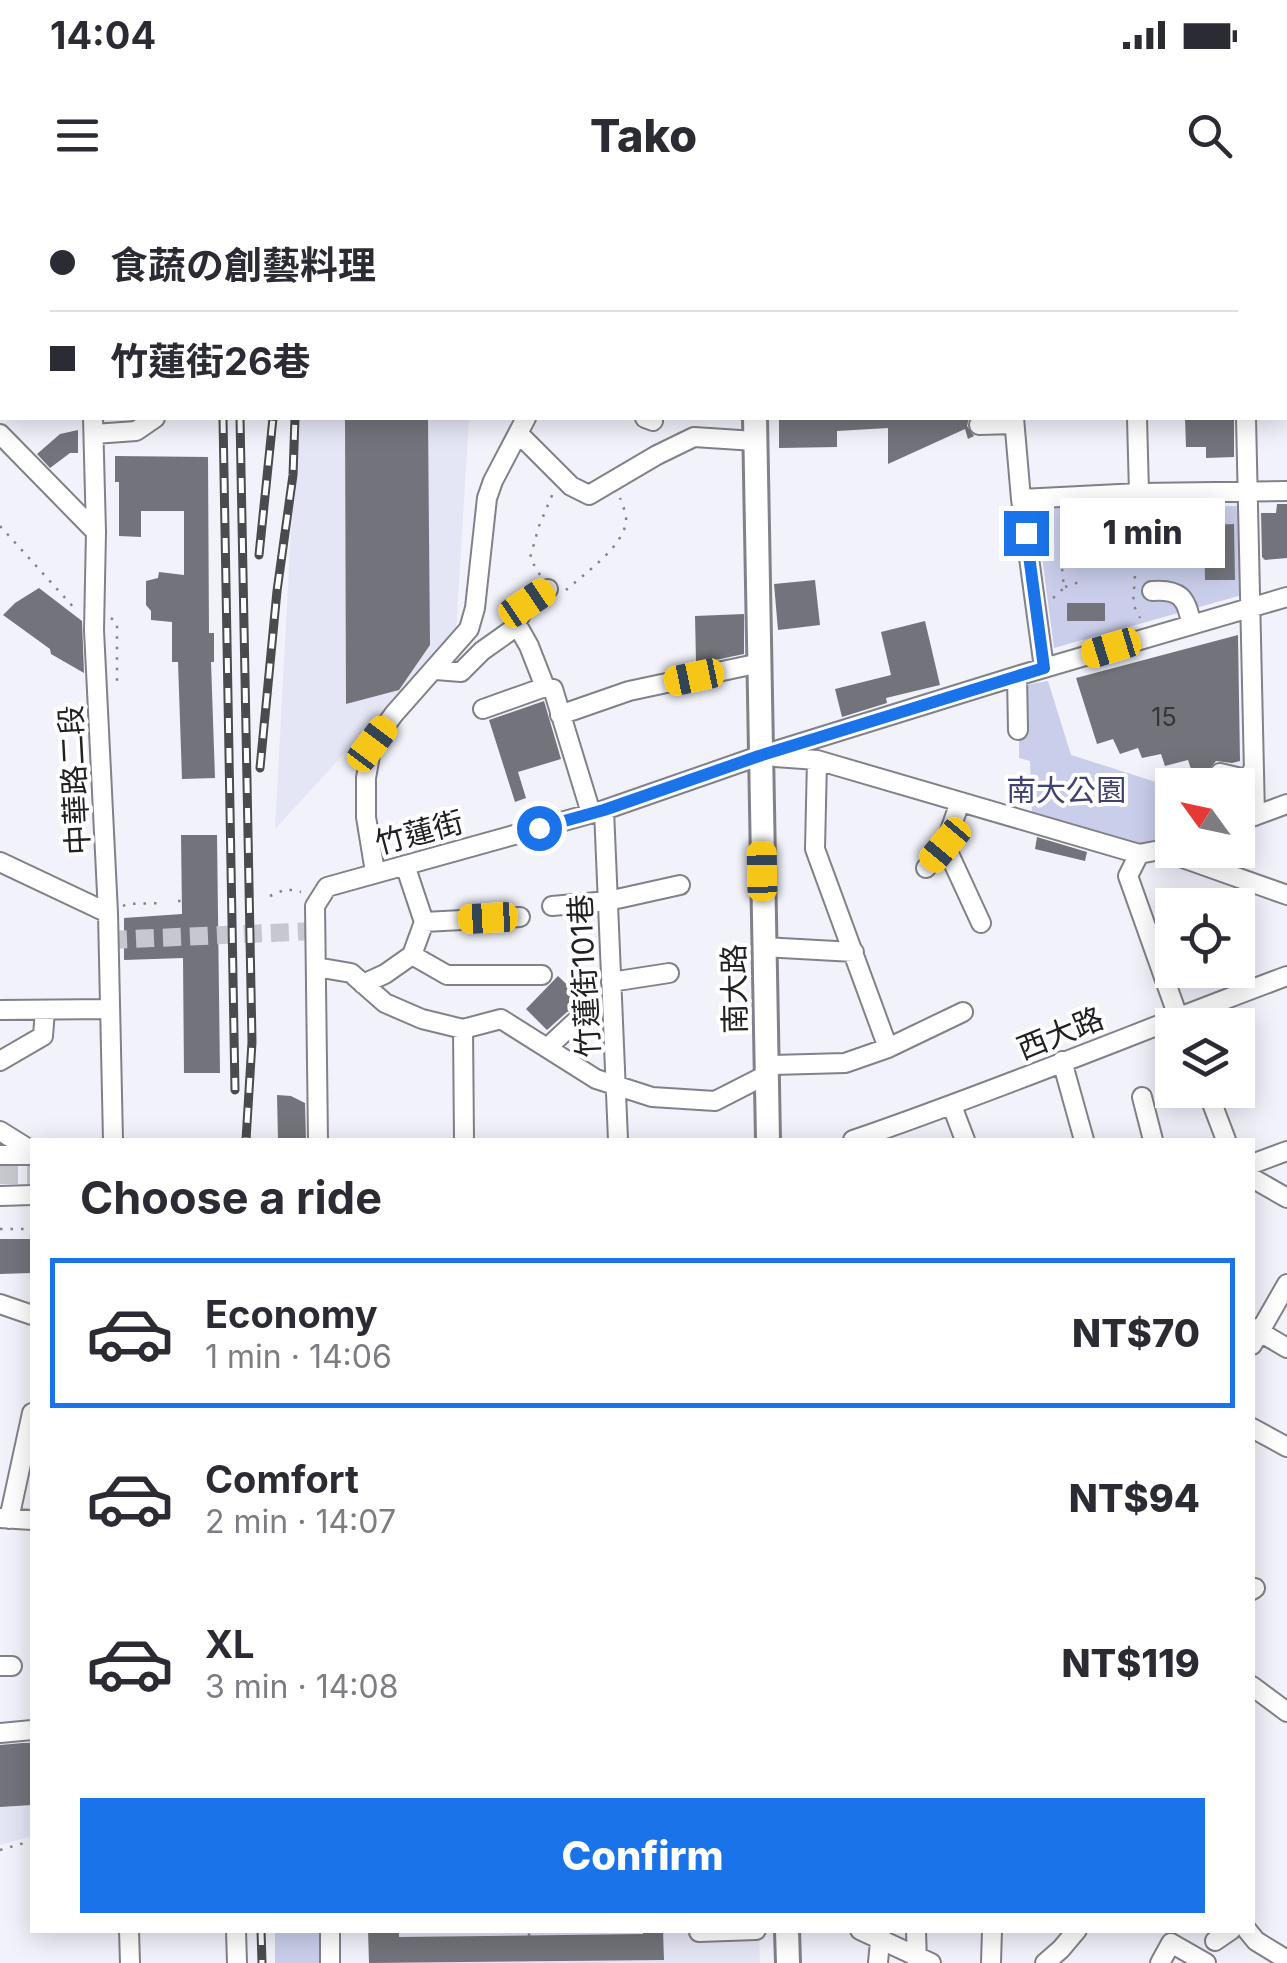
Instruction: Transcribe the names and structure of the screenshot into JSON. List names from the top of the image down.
{
  "streets": {
    "main road": ["南大路"],
    "street": [
      "中華路二段",
      "竹蓮街",
      "竹蓮街101巷",
      "西大路"
    ]
  },
  "crossings": [
    ["竹蓮街", "竹蓮街101巷"],
    ["竹蓮街", "南大路"]
  ],
  "parks": ["南大公園"],
  "house_numbers": ["15"],
  "north": "top left",
  "page": {
    "status": "14:04",
    "header": "Tako",
    "banner": ["食蔬の創藝料理", "竹蓮街26巷"],
    "bubble": "1 min",
    "heading": "Choose a ride",
    "list": [
      {
        "name": "Economy",
        "note": "1 min · 14:06",
        "value": "NT$70"
      },
      {
        "name": "Comfort",
        "note": "2 min · 14:07",
        "value": "NT$94"
      },
      {
        "name": "XL",
        "note": "3 min · 14:08",
        "value": "NT$119"
      }
    ],
    "buttons": "Confirm"
  }
}
